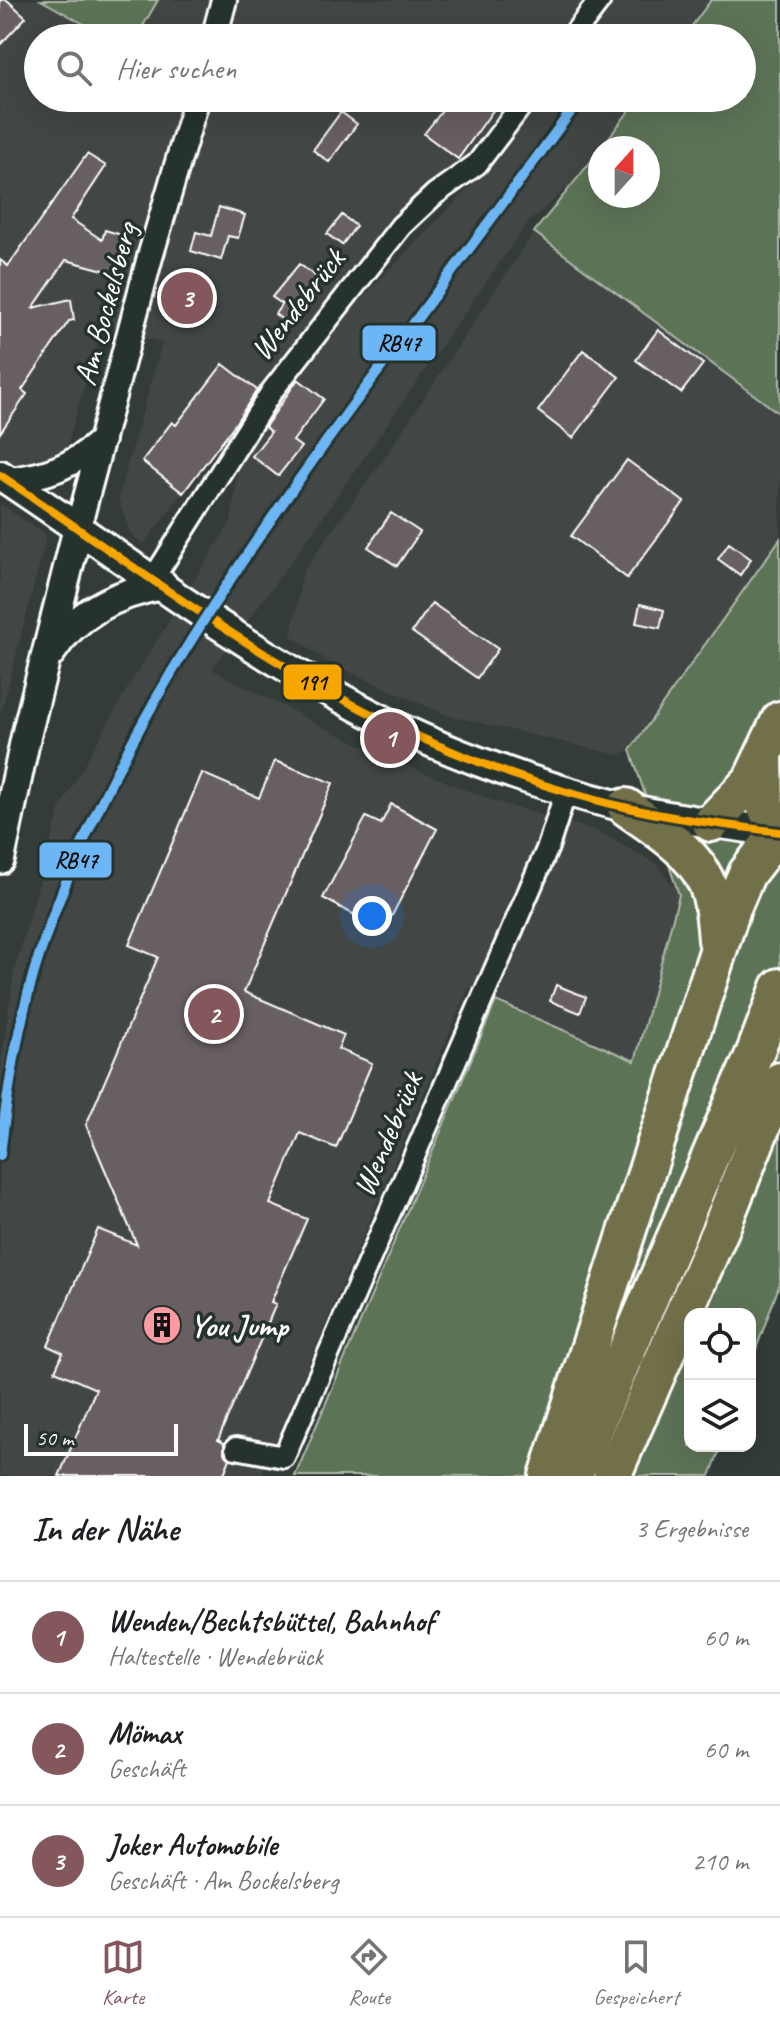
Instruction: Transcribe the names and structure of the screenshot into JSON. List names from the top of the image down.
{
  "streets": {
    "street": ["Am Bockelsberg", "Wendebrück"]
  },
  "places": {
    "building": ["You Jump"]
  },
  "lines": ["transit line RB47", "transit line 191"],
  "scale_bar": "50 m",
  "north": "top",
  "page": {
    "search": "Hier suchen",
    "pins": ["3", "1", "2"],
    "scale": "50 m",
    "heading": ["In der Nähe", "3 Ergebnisse"],
    "list": [
      {
        "mark": "1",
        "name": "Wenden/Bechtsbüttel, Bahnhof",
        "note": "Haltestelle · Wendebrück",
        "value": "60 m"
      },
      {
        "mark": "2",
        "name": "Mömax",
        "note": "Geschäft",
        "value": "60 m"
      },
      {
        "mark": "3",
        "name": "Joker Automobile",
        "note": "Geschäft · Am Bockelsberg",
        "value": "210 m"
      }
    ],
    "nav": ["Karte", "Route", "Gespeichert"]
  }
}
